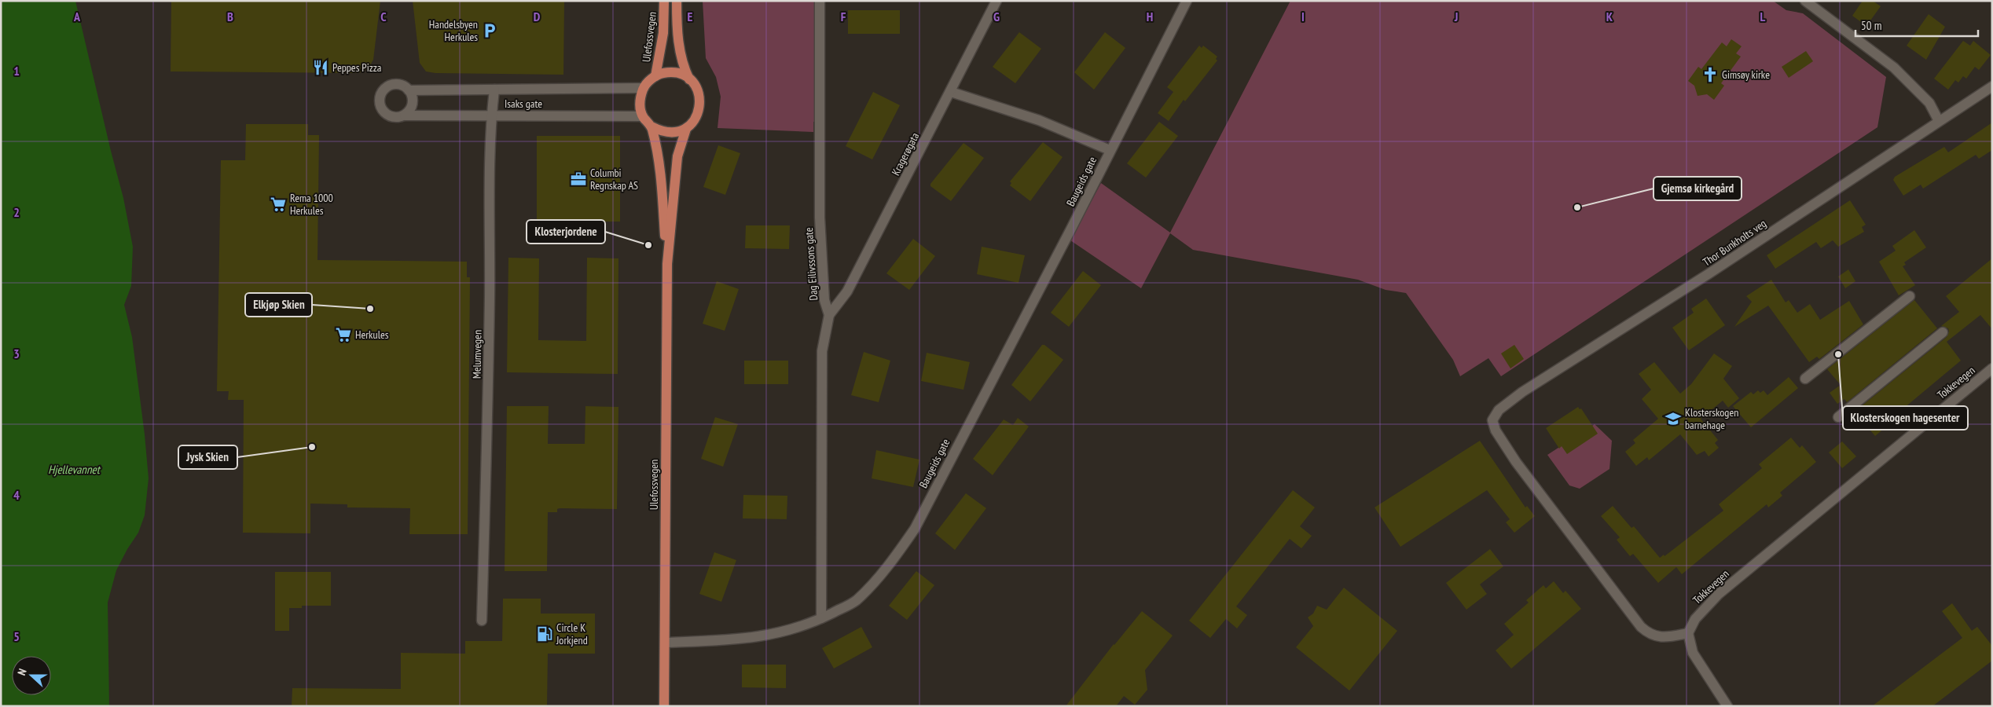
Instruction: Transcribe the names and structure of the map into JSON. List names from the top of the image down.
{
  "streets": {
    "main road": ["Ulefossvegen"],
    "street": [
      "Isaks gate",
      "Kragerøgata",
      "Baugeids gate",
      "Thor Bunkholts veg",
      "Dag Eilivssons gate",
      "Melumvegen",
      "Tokkevegen"
    ]
  },
  "crossings": [
    ["Ulefossvegen", "Isaks gate"],
    ["Ulefossvegen", "Baugeids gate"],
    ["Isaks gate", "Melumvegen"],
    ["Kragerøgata", "Baugeids gate"],
    ["Kragerøgata", "Dag Eilivssons gate"],
    ["Baugeids gate", "Dag Eilivssons gate"],
    ["Thor Bunkholts veg", "Tokkevegen"]
  ],
  "water": ["Hjellevannet"],
  "places": {
    "parking": ["Handelsbyen Herkules"],
    "restaurant": ["Peppes Pizza"],
    "church": ["Gimsøy kirke"],
    "office": ["Columbi Regnskap AS"],
    "supermarket": ["Rema 1000 Herkules", "Herkules"],
    "other": [
      "Gjemsø kirkegård",
      "Klosterjordene",
      "Elkjøp Skien",
      "Klosterskogen hagesenter",
      "Jysk Skien"
    ],
    "school or university": ["Klosterskogen barnehage"],
    "fuel station": ["Circle K Jorkjend"]
  },
  "scale_bar": "50 m",
  "north": "left",
  "grid": {
    "columns": [
      "A",
      "B",
      "C",
      "D",
      "E",
      "F",
      "G",
      "H",
      "I",
      "J",
      "K",
      "L"
    ],
    "rows": [
      "1",
      "2",
      "3",
      "4",
      "5"
    ]
  }
}
